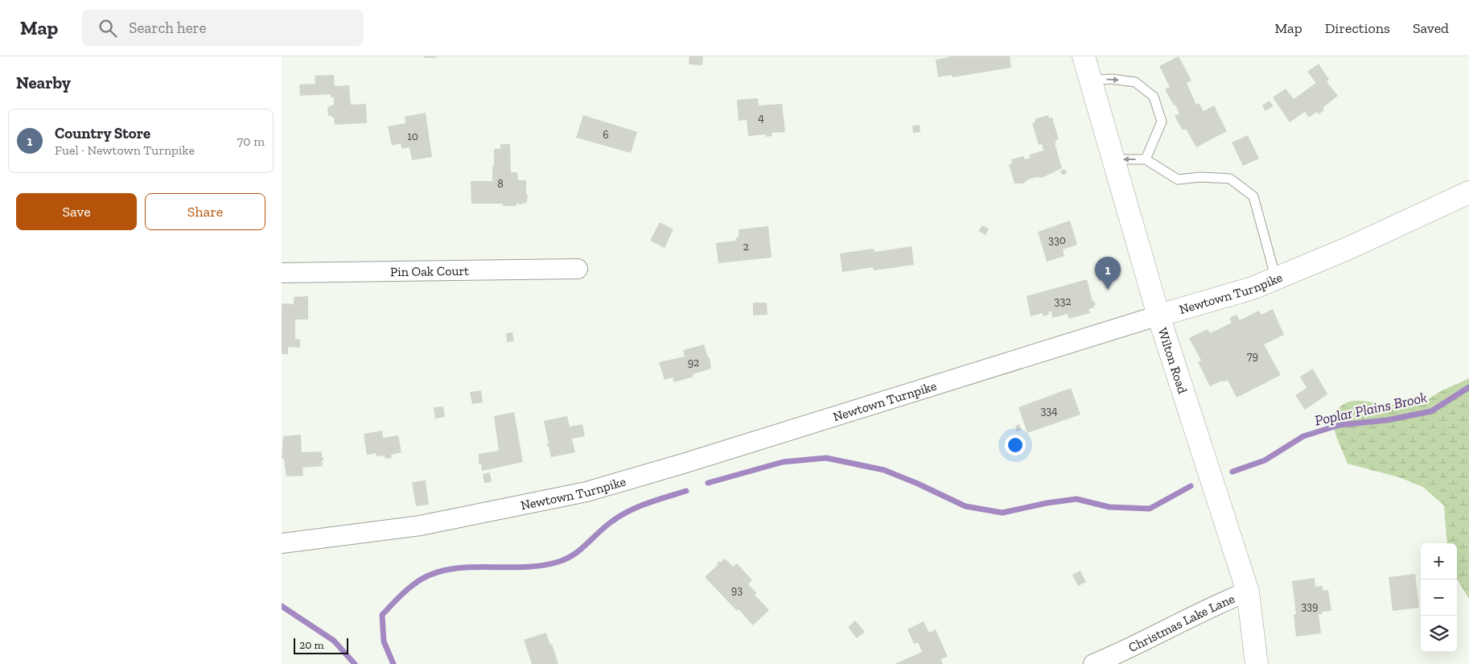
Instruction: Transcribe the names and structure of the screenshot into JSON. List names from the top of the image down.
{
  "streets": {
    "main road": ["Newtown Turnpike", "Wilton Road"],
    "street": ["Pin Oak Court", "Christmas Lake Lane"]
  },
  "crossings": [
    ["Newtown Turnpike", "Wilton Road"],
    ["Wilton Road", "Christmas Lake Lane"]
  ],
  "water": ["Poplar Plains Brook"],
  "house_numbers": [
    "4",
    "6",
    "10",
    "8",
    "330",
    "2",
    "332",
    "79",
    "92",
    "334",
    "93",
    "339"
  ],
  "scale_bar": "20 m",
  "page": {
    "header": "Map",
    "search": "Search here",
    "nav": ["Map", "Directions", "Saved"],
    "heading": "Nearby",
    "list": [
      {
        "mark": "1",
        "name": "Country Store",
        "note": "Fuel · Newtown Turnpike",
        "value": "70 m"
      }
    ],
    "buttons": ["Save", "Share"],
    "pins": "1",
    "map_buttons": ["+", "−"],
    "scale": "20 m"
  }
}
